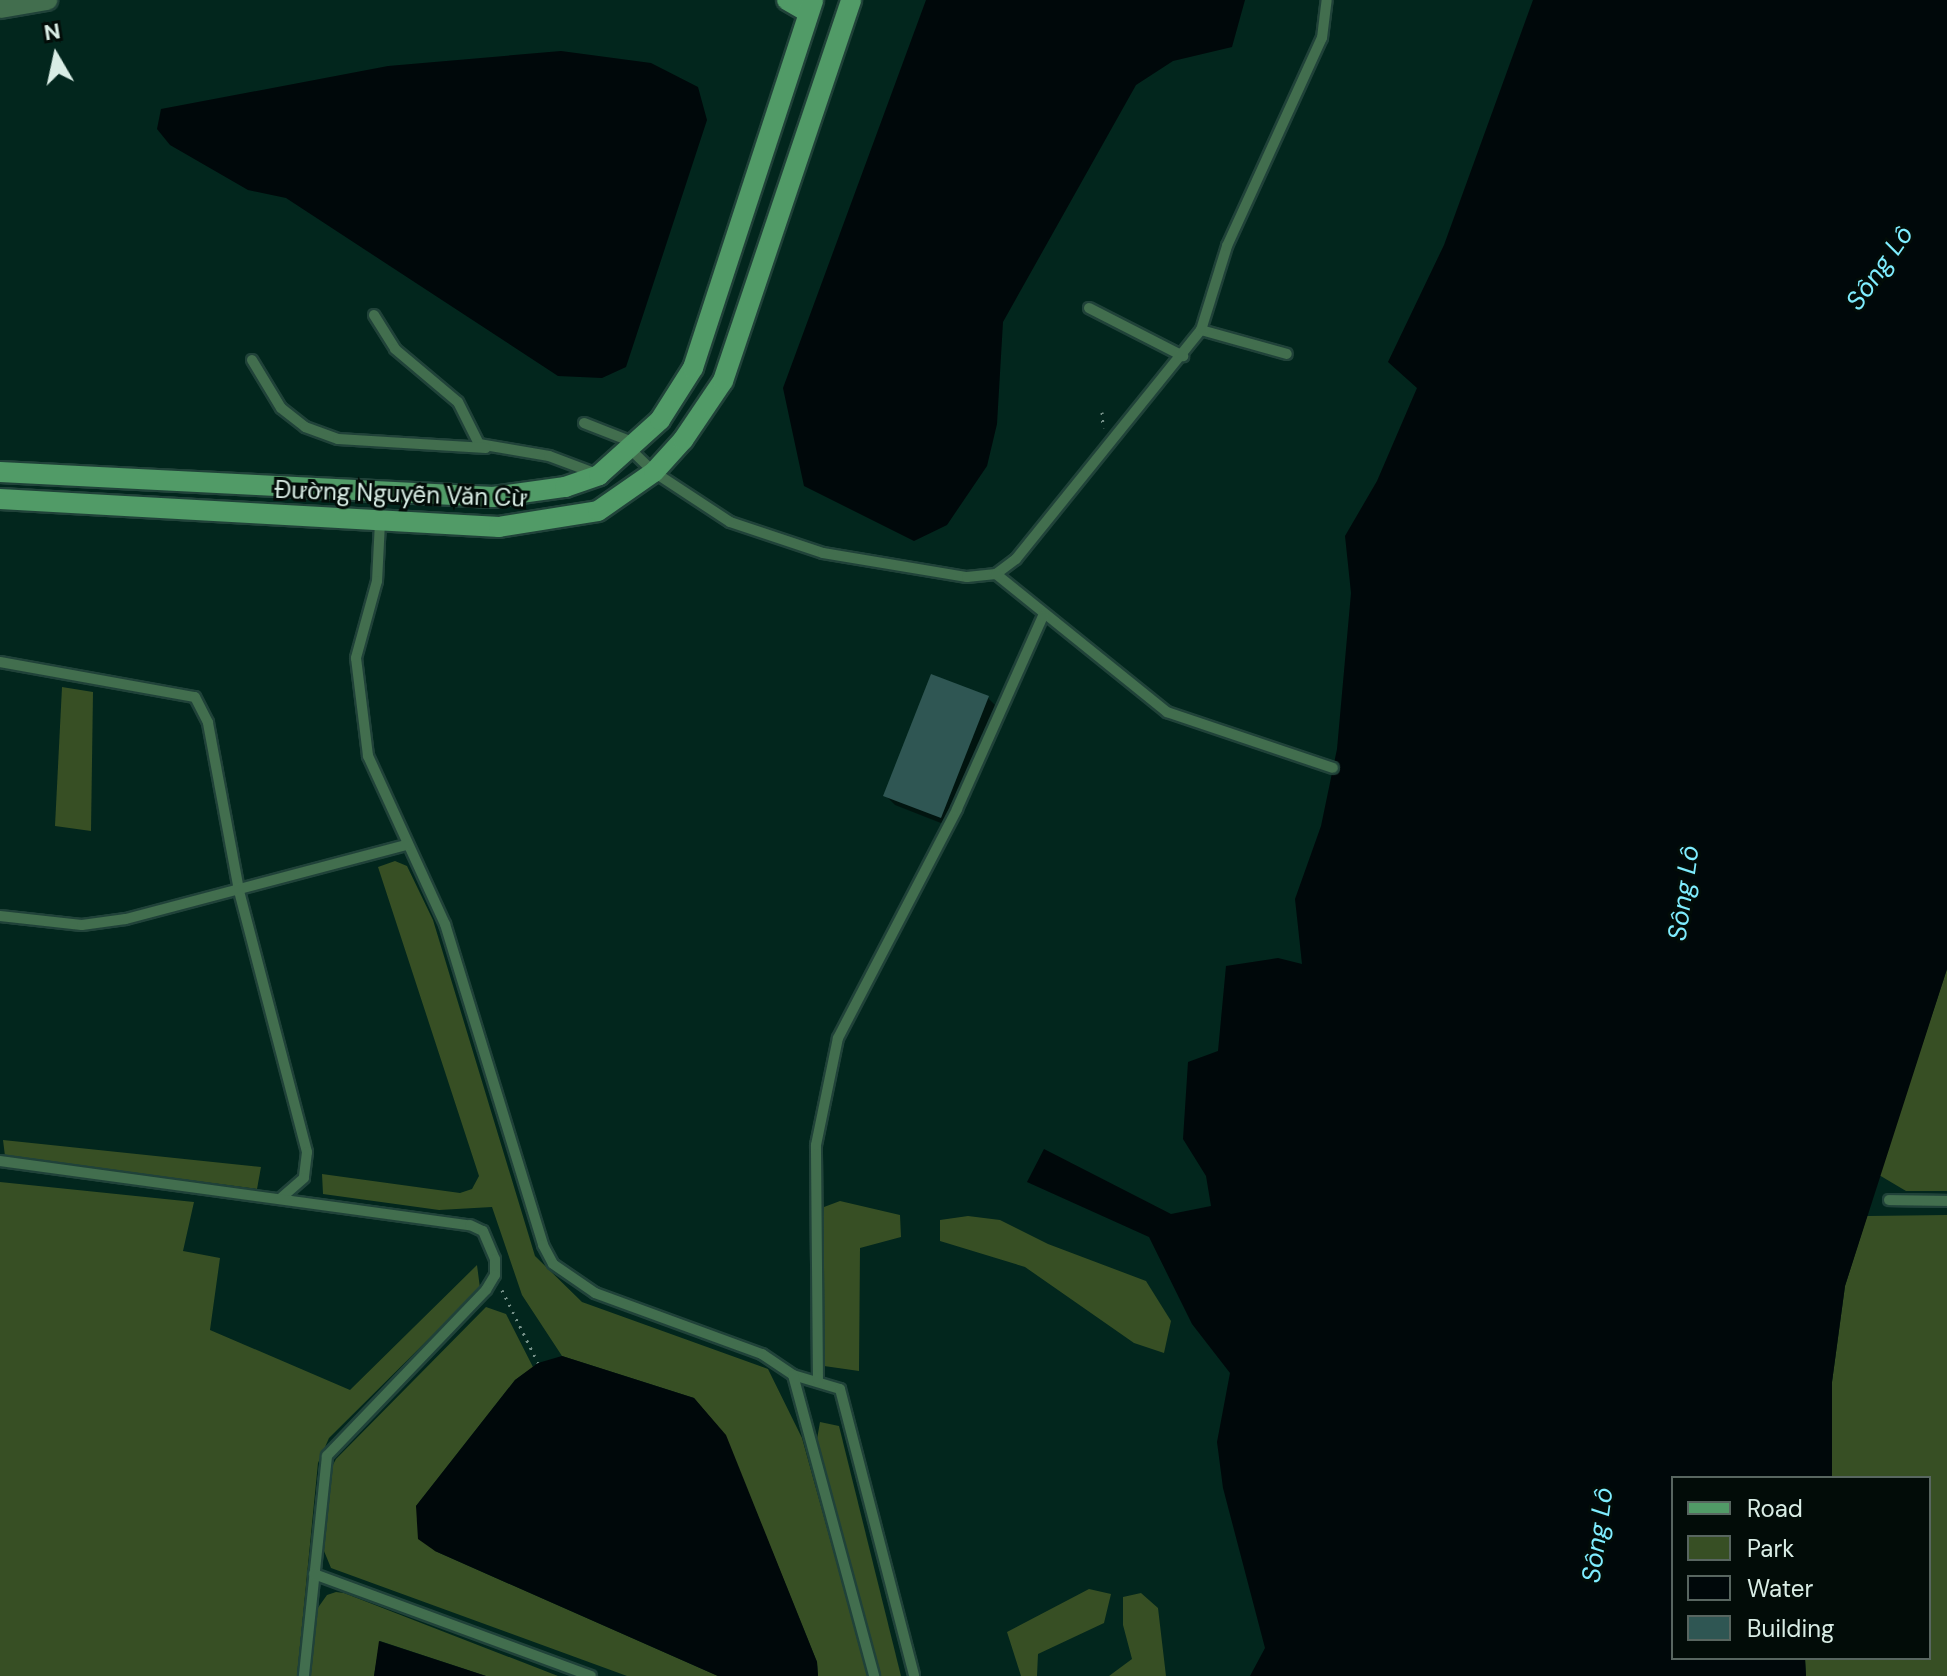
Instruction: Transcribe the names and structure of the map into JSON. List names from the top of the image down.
{
  "streets": {
    "main road": ["Đường Nguyễn Văn Cừ"]
  },
  "water": ["Sông Lô"],
  "legend": [
    "Road",
    "Park",
    "Water",
    "Building"
  ],
  "north": "top"
}
